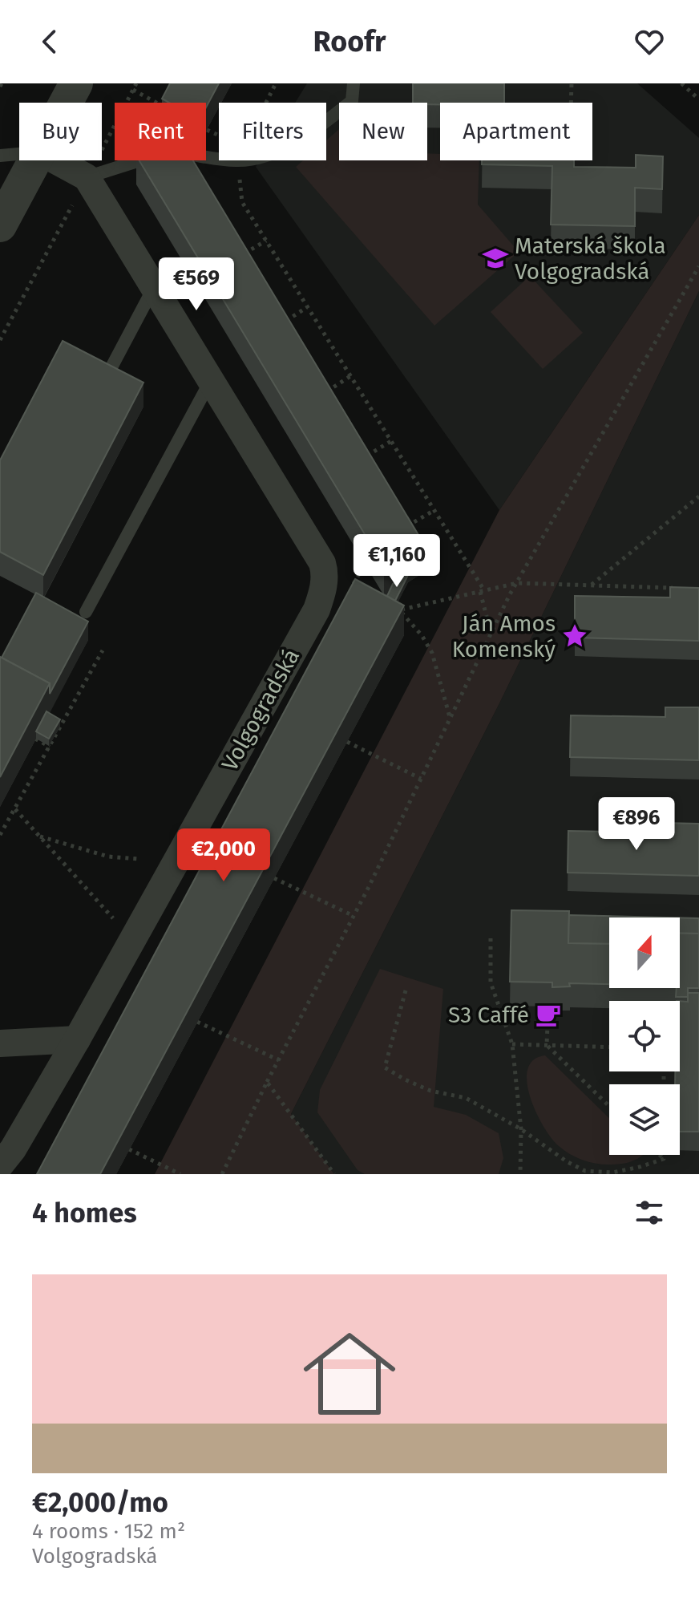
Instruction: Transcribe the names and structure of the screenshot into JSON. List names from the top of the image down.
{
  "streets": {
    "street": ["Volgogradská"]
  },
  "places": {
    "school or university": ["Materská škola Volgogradská"],
    "place": ["Ján Amos Komenský"],
    "cafe": ["S3 Caffé"]
  },
  "north": "top",
  "page": {
    "header": "Roofr",
    "chip": [
      "Buy",
      "Rent",
      "Filters",
      "New",
      "Apartment"
    ],
    "price": [
      "€569",
      "€1,160",
      "€896",
      "€2,000"
    ],
    "heading": "4 homes",
    "list": [
      {
        "name": "€2,000/mo",
        "note": "4 rooms · 152 m² · Volgogradská"
      }
    ]
  }
}
